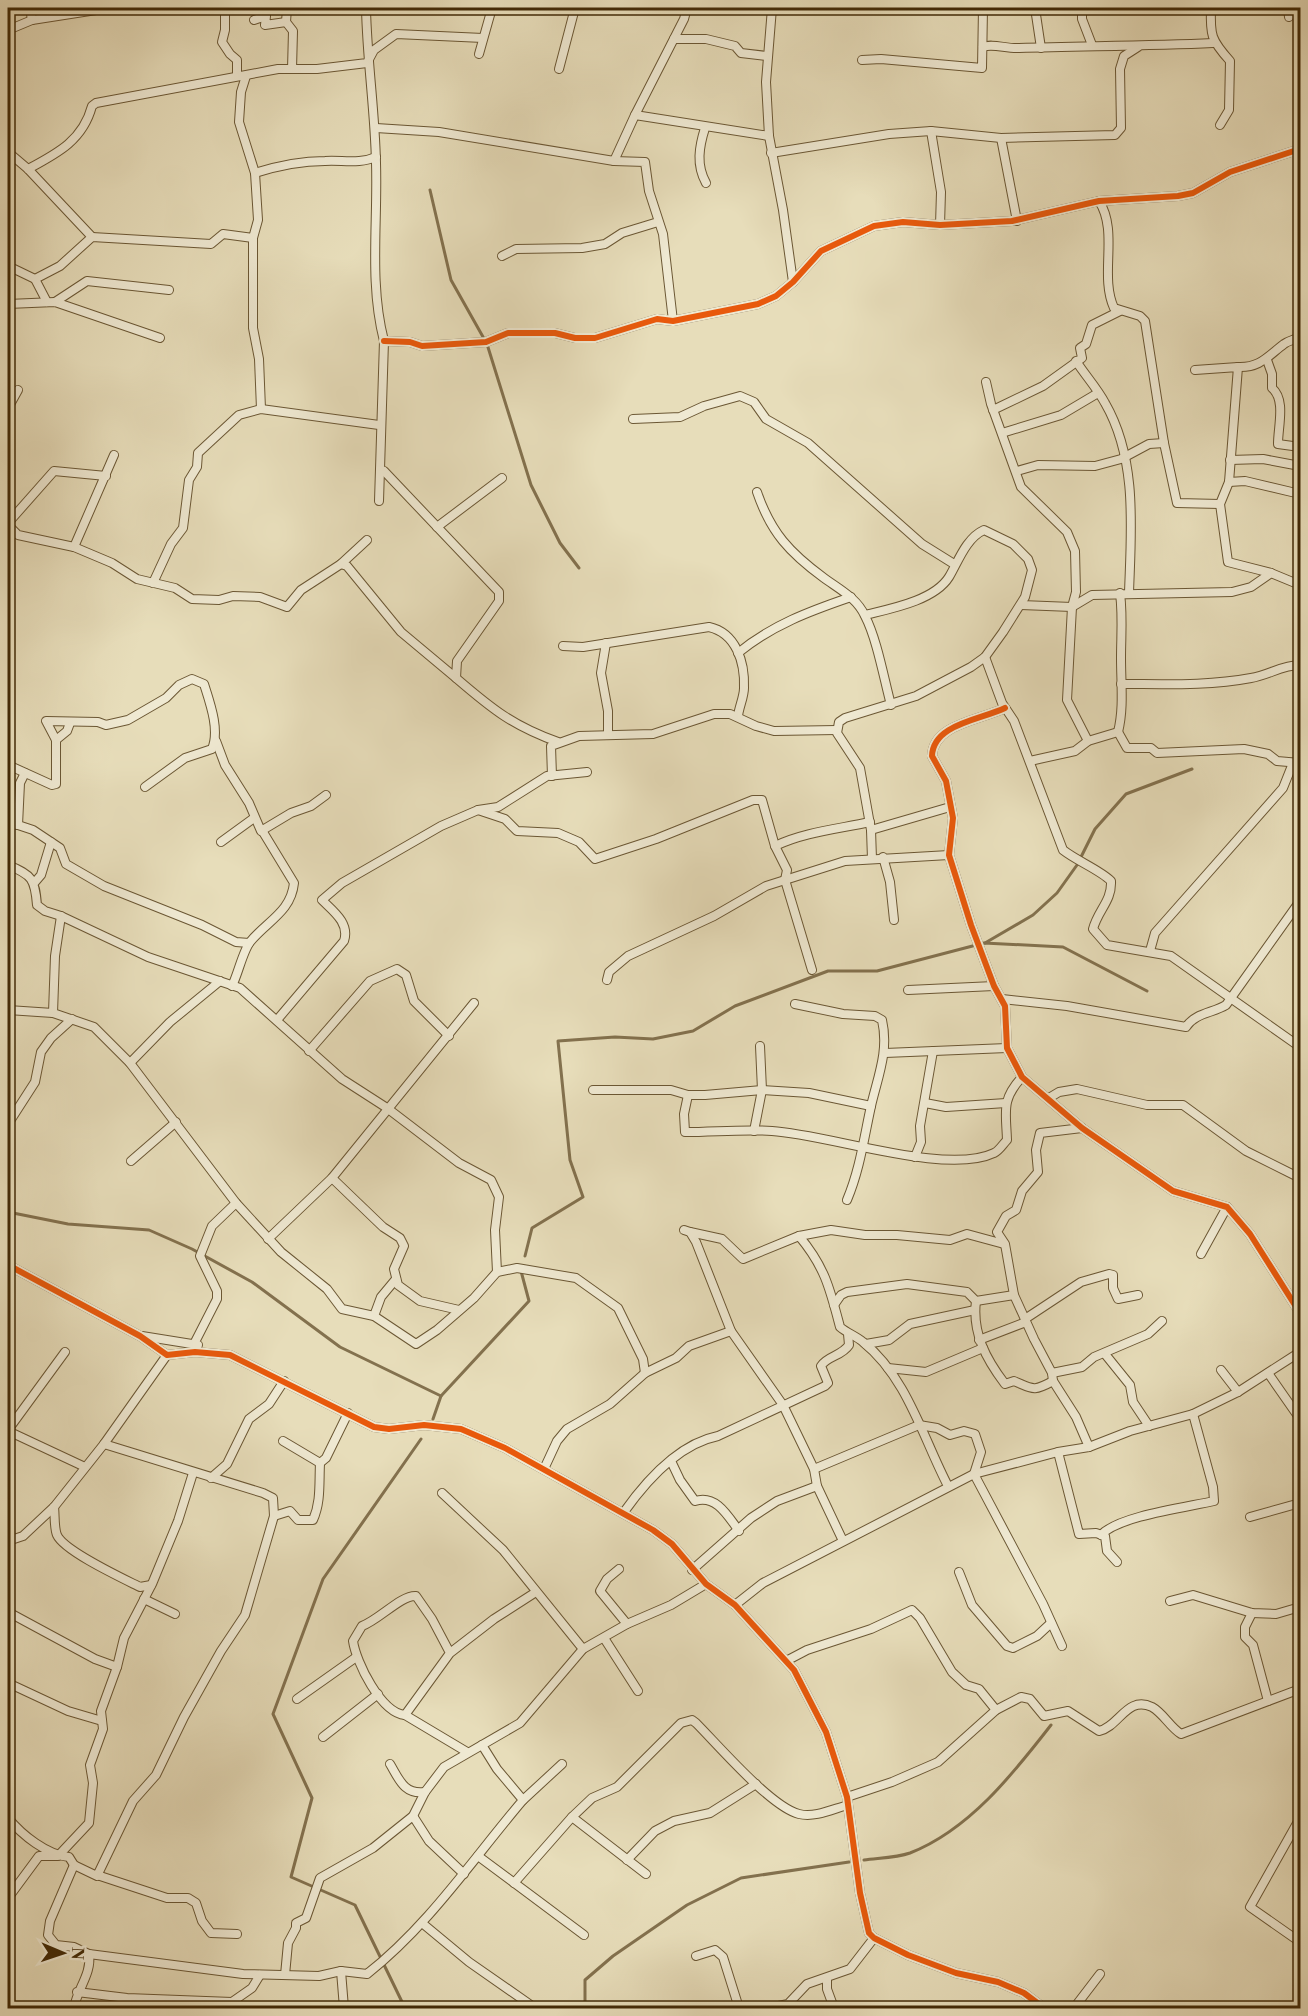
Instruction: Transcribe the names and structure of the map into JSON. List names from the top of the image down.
{
  "north": "right"
}
